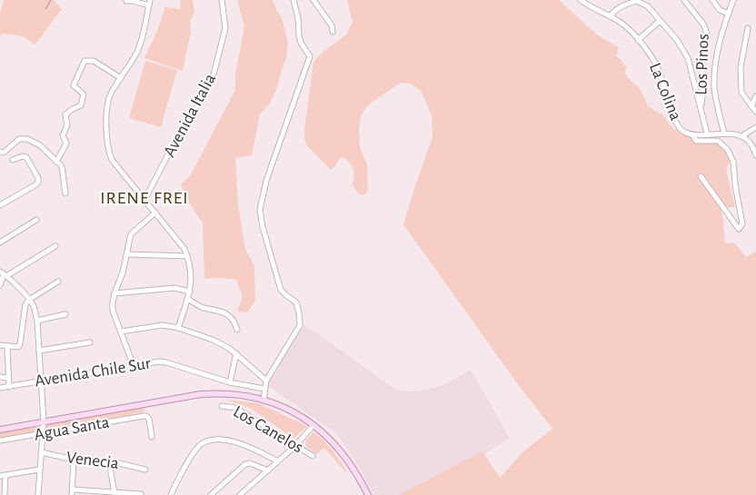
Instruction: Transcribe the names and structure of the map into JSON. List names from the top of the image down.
{
  "streets": {
    "main road": ["Agua Santa"],
    "street": [
      "Los Pinos",
      "La Colina",
      "Avenida Italia",
      "Avenida Chile Sur",
      "Los Canelos",
      "Venecia"
    ]
  },
  "districts": ["IRENE FREI"]
}
